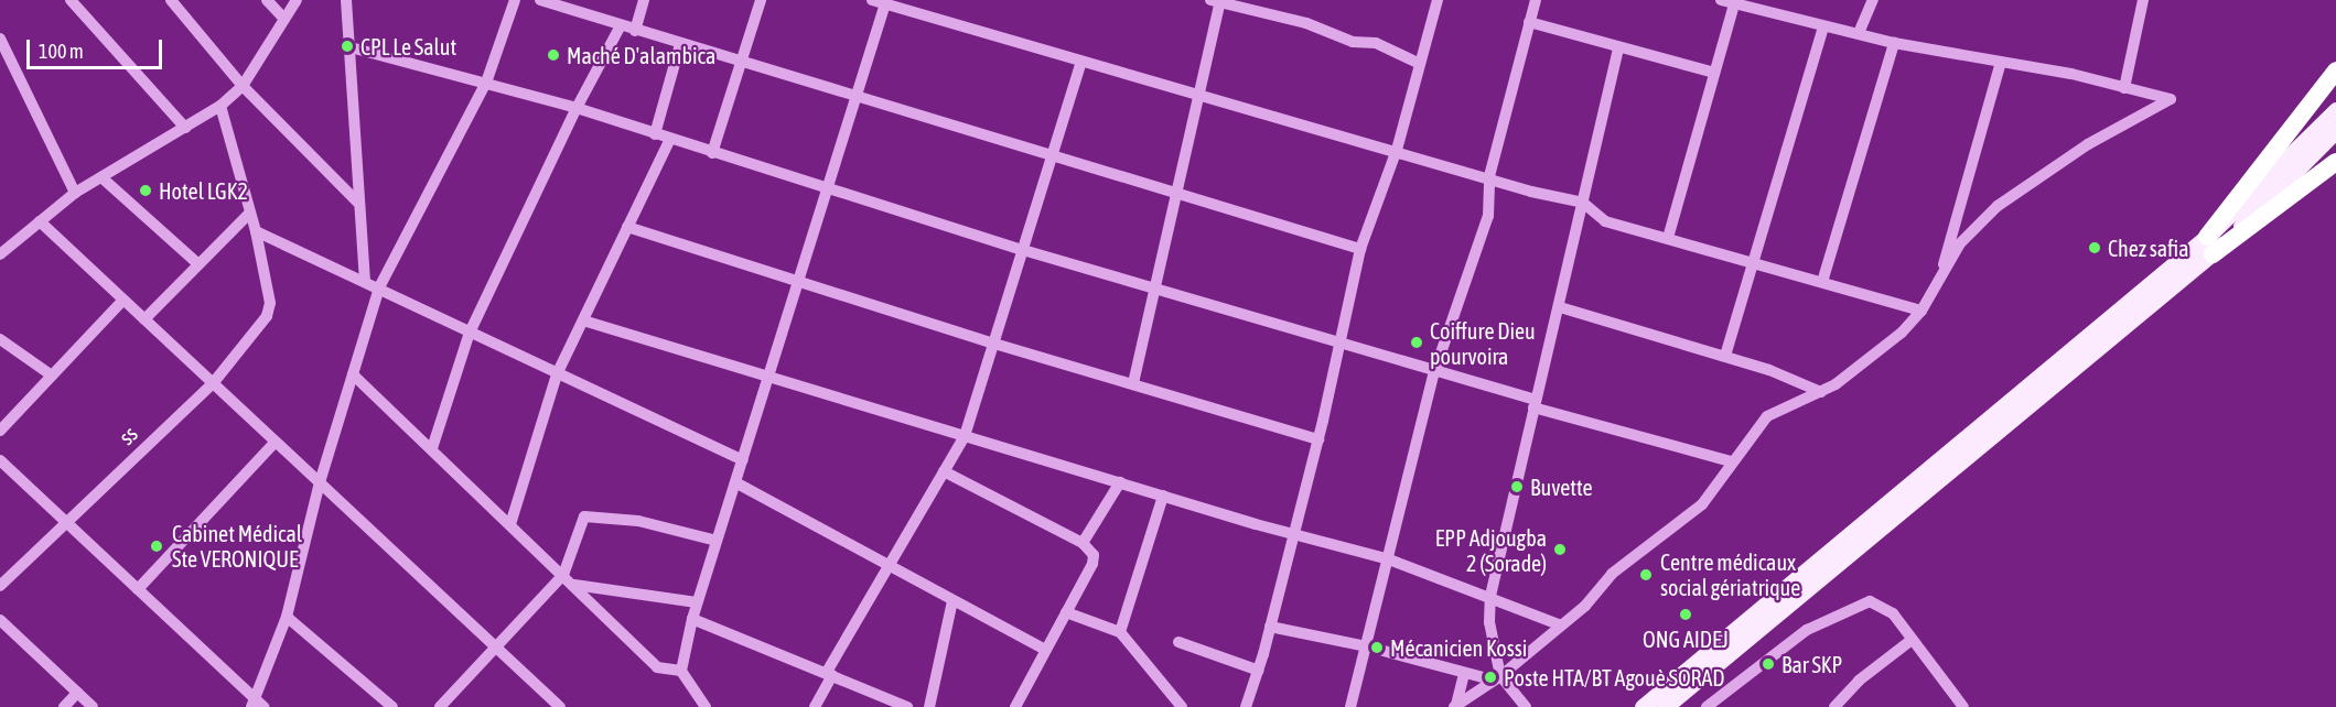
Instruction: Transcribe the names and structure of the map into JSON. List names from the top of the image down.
{
  "streets": {
    "street": ["ss"]
  },
  "places": [
    "CPL Le Salut",
    "Maché D'alambica",
    "Hotel LGK2",
    "Chez safia",
    "Coiffure Dieu pourvoira",
    "Buvette",
    "Cabinet Médical Ste VERONIQUE",
    "EPP Adjougba 2 (Sorade)",
    "Centre médicaux social gériatrique",
    "ONG AIDEJ",
    "Mécanicien Kossi",
    "Bar SKP",
    "Poste HTA/BT Agouè SORAD"
  ],
  "scale_bar": "100 m"
}
